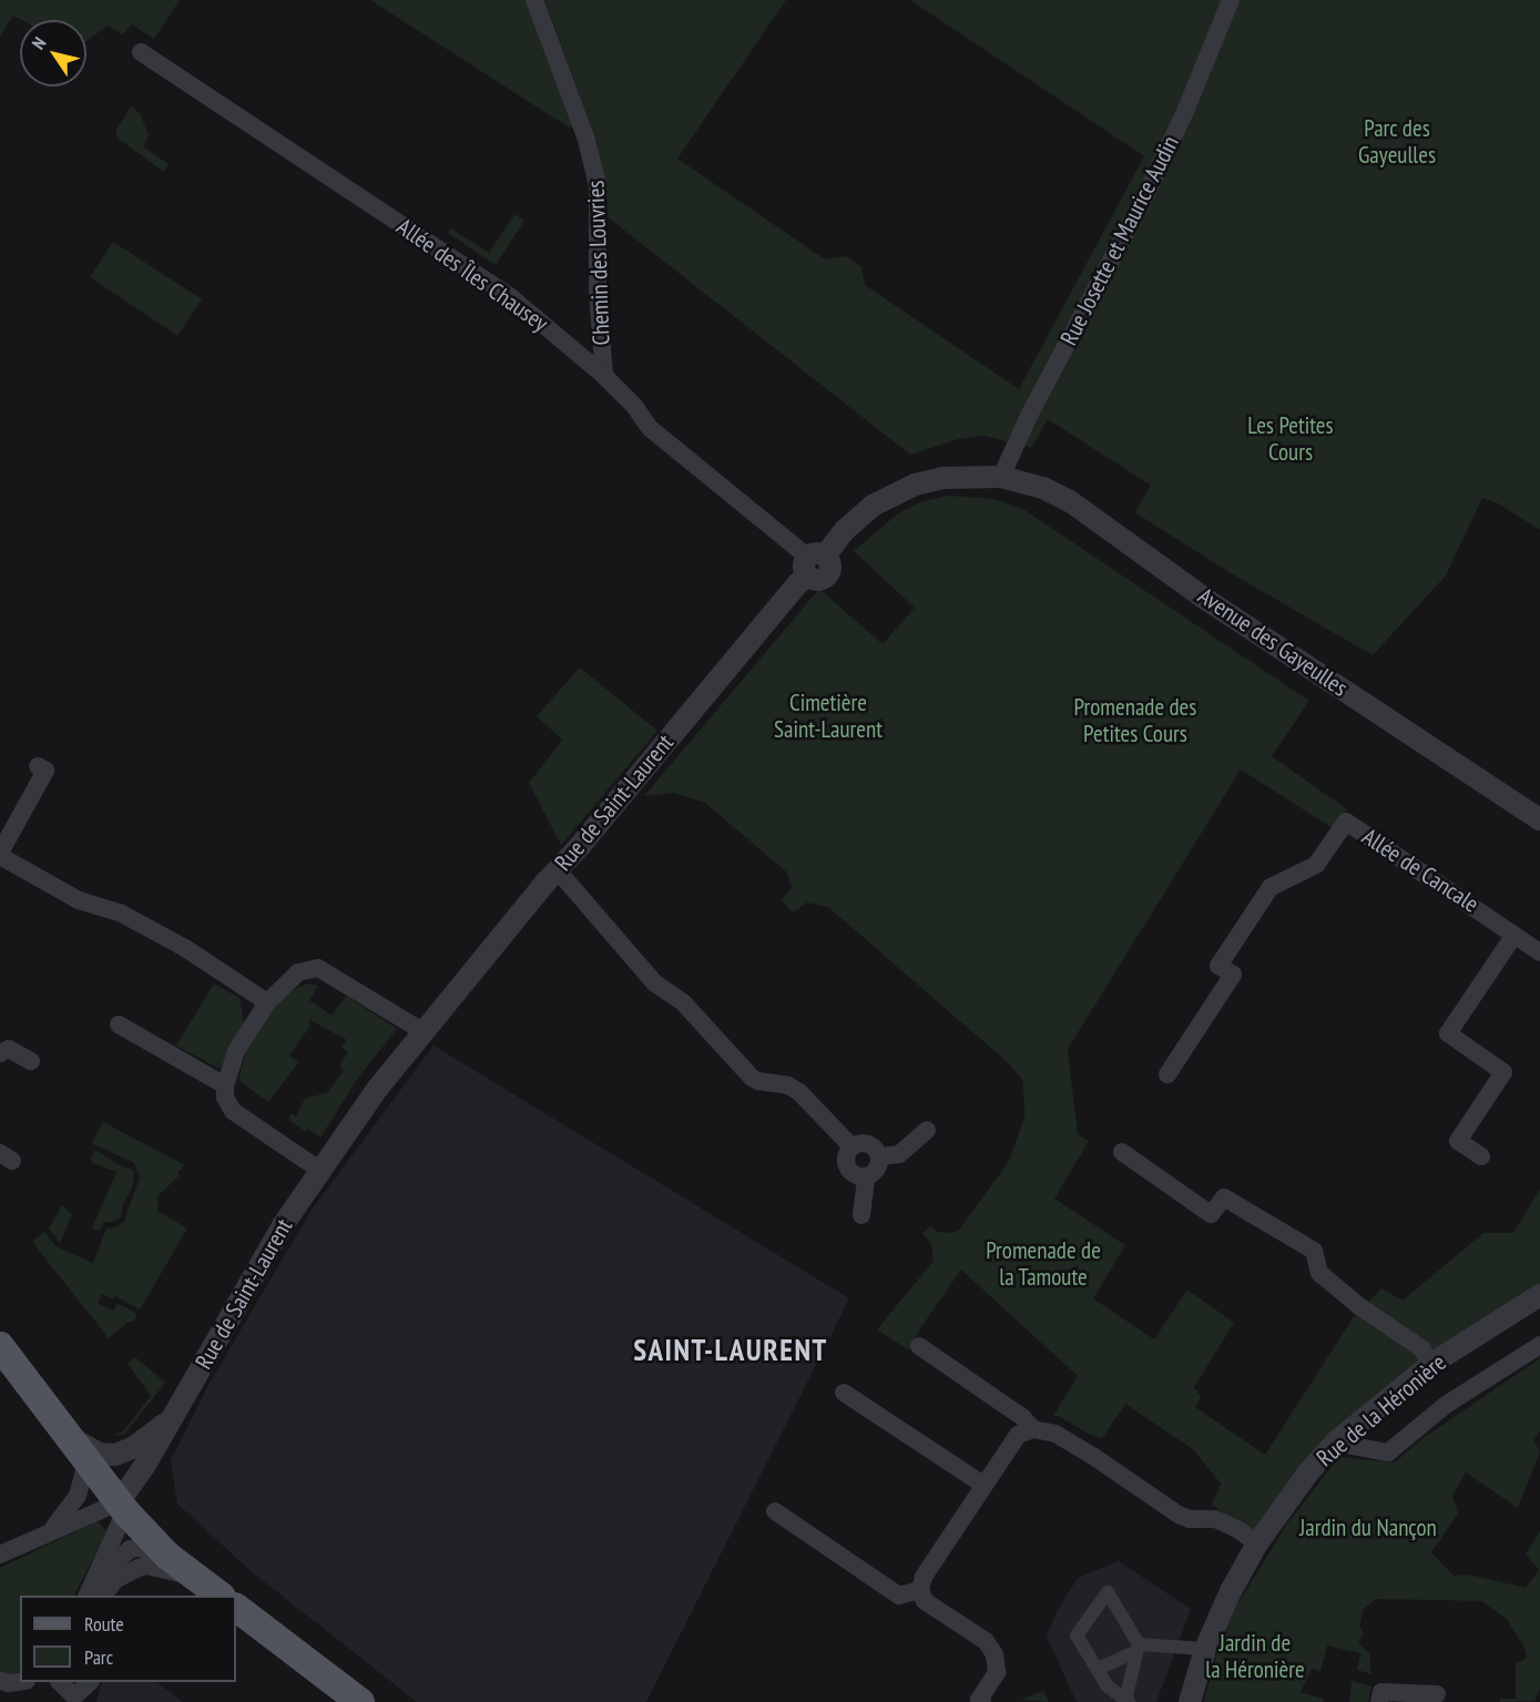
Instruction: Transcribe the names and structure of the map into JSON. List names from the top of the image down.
{
  "streets": {
    "street": [
      "Rue Josette et Maurice Audin",
      "Chemin des Louvries",
      "Allée des Îles Chausey",
      "Avenue des Gayeulles",
      "Rue de Saint-Laurent",
      "Allée de Cancale",
      "Rue de la Héronière"
    ]
  },
  "crossings": [
    ["Rue Josette et Maurice Audin", "Avenue des Gayeulles"],
    ["Rue Josette et Maurice Audin", "Rue de Saint-Laurent"],
    ["Chemin des Louvries", "Allée des Îles Chausey"],
    ["Allée des Îles Chausey", "Rue de Saint-Laurent"],
    ["Avenue des Gayeulles", "Rue de Saint-Laurent"]
  ],
  "districts": ["SAINT-LAURENT"],
  "parks": [
    "Parc des Gayeulles",
    "Les Petites Cours",
    "Cimetière Saint-Laurent",
    "Promenade des Petites Cours",
    "Promenade de la Tamoute",
    "Jardin du Nançon",
    "Jardin de la Héronière"
  ],
  "legend": ["Route", "Parc"],
  "north": "top left"
}
